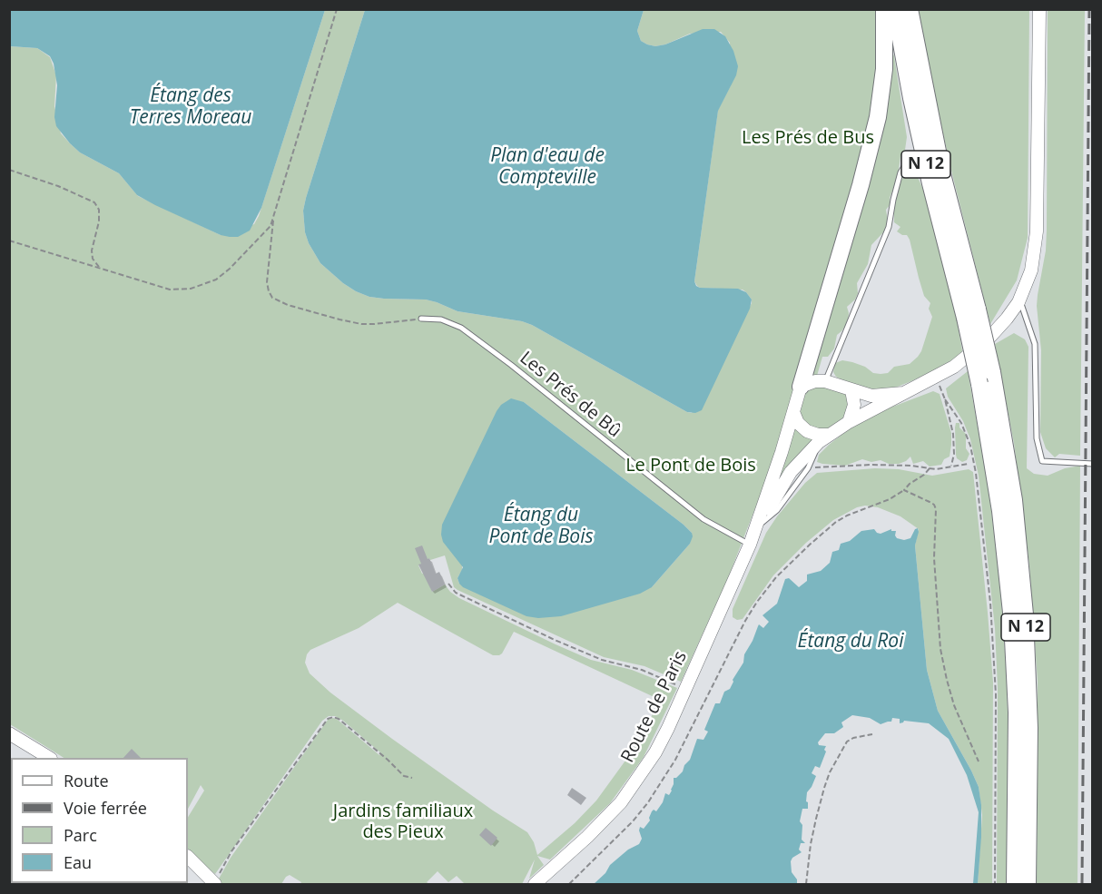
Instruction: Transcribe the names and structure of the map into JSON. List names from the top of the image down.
{
  "streets": {
    "highway": ["N 12"],
    "street": ["Route de Paris"],
    "lane": ["Les Prés de Bû"]
  },
  "crossings": [
    ["Les Prés de Bû", "Route de Paris"]
  ],
  "water": [
    "Étang des Terres Moreau",
    "Plan d'eau de Compteville",
    "Étang du Pont de Bois",
    "Étang du Roi"
  ],
  "parks": ["Les Prés de Bus", "Le Pont de Bois", "Jardins familiaux des Pieux"],
  "legend": [
    "Route",
    "Voie ferrée",
    "Parc",
    "Eau"
  ]
}
